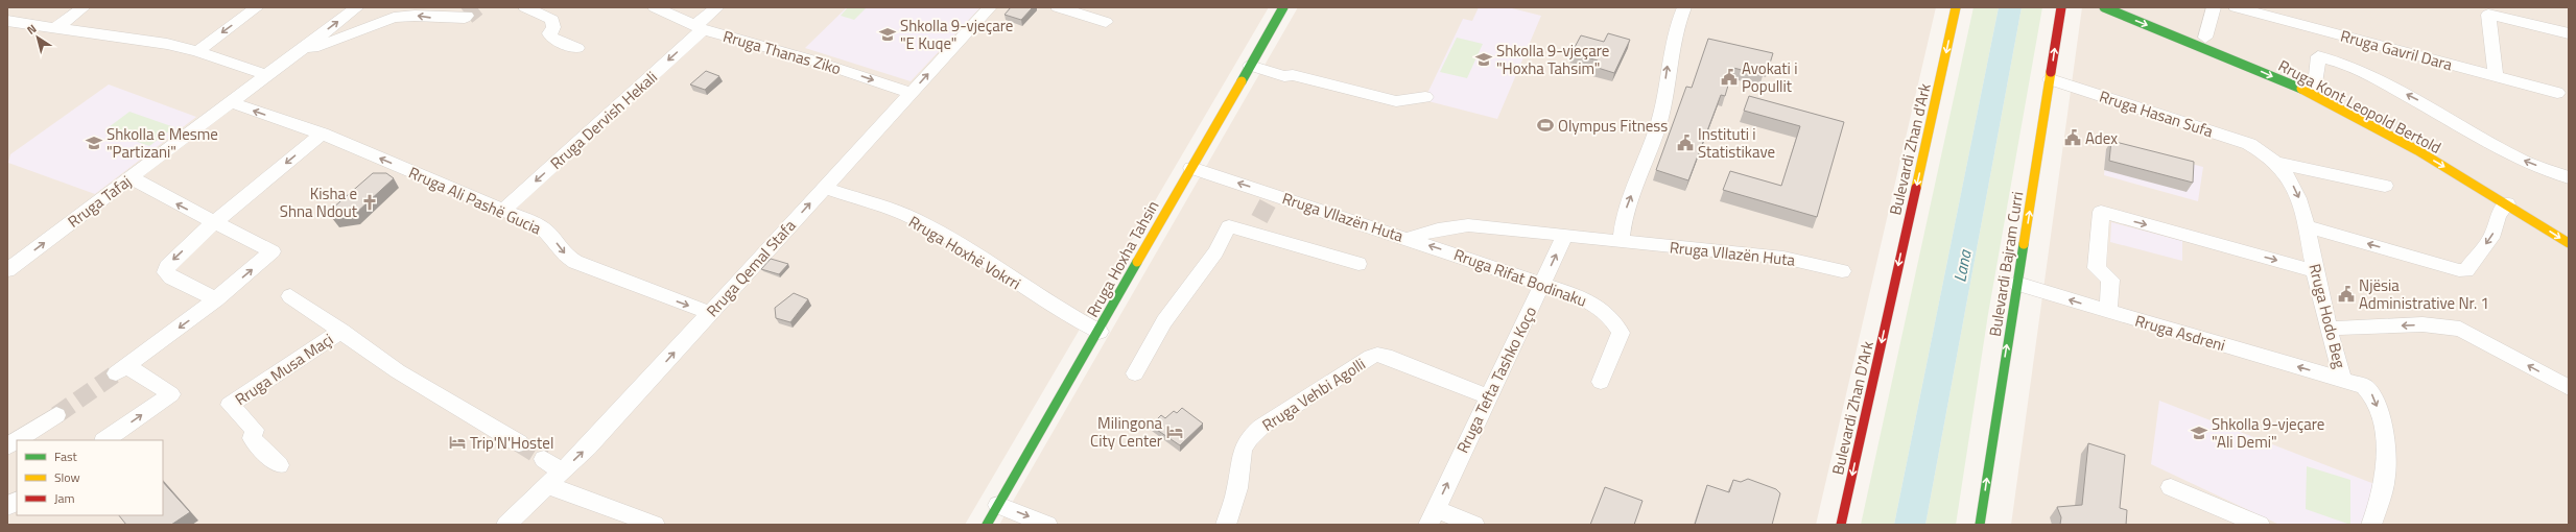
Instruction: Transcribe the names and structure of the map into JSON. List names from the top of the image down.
{
  "streets": {
    "main road": [
      "Rruga Kont Leopold Bertold",
      "Bulevardi Zhan d'Ark",
      "Rruga Hoxha Tahsin",
      "Bulevardi Bajram Curri",
      "Bulevardi Zhan D'Ark"
    ],
    "street": [
      "Rruga Gavril Dara",
      "Rruga Thanas Ziko",
      "Rruga Hasan Sufa",
      "Rruga Dervish Hekali",
      "Rruga Ali Pashë Gucia",
      "Rruga Tafaj",
      "Rruga Vllazën Huta",
      "Rruga Hoxhë Vokrri",
      "Rruga Qemal Stafa",
      "Rruga Rifat Bodinaku",
      "Rruga Hodo Beg",
      "Rruga Asdreni",
      "Rruga Musa Maçi",
      "Rruga Tefta Tashko Koço",
      "Rruga Vehbi Agolli"
    ]
  },
  "crossings": [
    ["Rruga Thanas Ziko", "Rruga Dervish Hekali"],
    ["Rruga Thanas Ziko", "Rruga Qemal Stafa"],
    ["Rruga Hasan Sufa", "Bulevardi Bajram Curri"],
    ["Rruga Hasan Sufa", "Rruga Hodo Beg"],
    ["Rruga Dervish Hekali", "Rruga Ali Pashë Gucia"],
    ["Bulevardi Zhan d'Ark", "Bulevardi Zhan D'Ark"],
    ["Rruga Ali Pashë Gucia", "Rruga Tafaj"],
    ["Rruga Ali Pashë Gucia", "Rruga Qemal Stafa"],
    ["Rruga Vllazën Huta", "Rruga Hoxha Tahsin"],
    ["Rruga Vllazën Huta", "Rruga Rifat Bodinaku"],
    ["Rruga Vllazën Huta", "Rruga Tefta Tashko Koço"],
    ["Rruga Hoxhë Vokrri", "Rruga Hoxha Tahsin"],
    ["Rruga Hoxhë Vokrri", "Rruga Qemal Stafa"],
    ["Bulevardi Bajram Curri", "Rruga Asdreni"],
    ["Rruga Rifat Bodinaku", "Rruga Tefta Tashko Koço"],
    ["Rruga Hodo Beg", "Rruga Asdreni"],
    ["Rruga Tefta Tashko Koço", "Rruga Vehbi Agolli"]
  ],
  "one_way": [
    "Rruga Thanas Ziko",
    "Rruga Dervish Hekali",
    "Bulevardi Zhan d'Ark",
    "Rruga Tafaj",
    "Bulevardi Bajram Curri",
    "Rruga Qemal Stafa",
    "Rruga Rifat Bodinaku",
    "Rruga Hodo Beg",
    "Rruga Tefta Tashko Koço",
    "Bulevardi Zhan D'Ark"
  ],
  "water": ["Lana"],
  "places": {
    "school or university": [
      "Shkolla 9-vjeçare \"E Kuqe\"",
      "Shkolla 9-vjeçare \"Hoxha Tahsim\"",
      "Shkolla e Mesme \"Partizani\"",
      "Shkolla 9-vjeçare \"Ali Demi\""
    ],
    "public building": [
      "Avokati i Popullit",
      "Adex",
      "Instituti i Statistikave",
      "Njësia Administrative Nr. 1"
    ],
    "sports": ["Olympus Fitness"],
    "church": ["Kisha e Shna Ndout"],
    "hotel": ["Milingona City Center", "Trip'N'Hostel"]
  },
  "legend": ["Fast", "Slow", "Jam"],
  "north": "top left"
}
